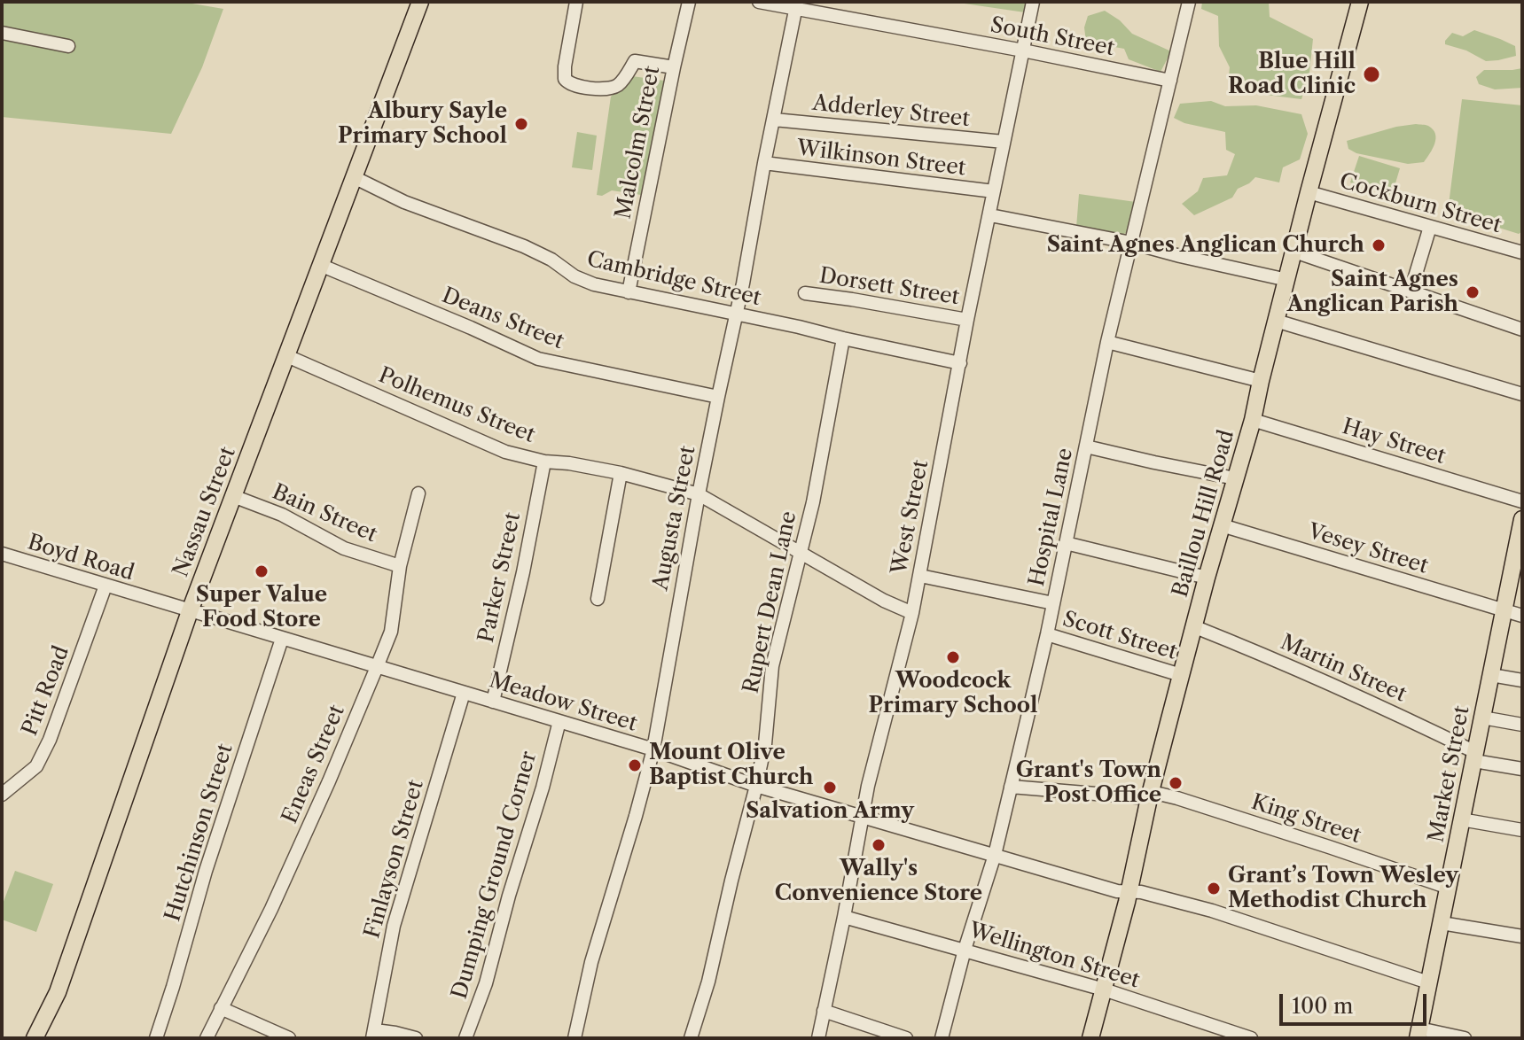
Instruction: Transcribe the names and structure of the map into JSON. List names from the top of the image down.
{
  "streets": {
    "main road": ["Nassau Street", "Baillou Hill Road", "Market Street"],
    "street": [
      "South Street",
      "Adderley Street",
      "Malcolm Street",
      "Wilkinson Street",
      "Cockburn Street",
      "Cambridge Street",
      "Dorsett Street",
      "Deans Street",
      "Polhemus Street",
      "Hay Street",
      "Bain Street",
      "West Street",
      "Hospital Lane",
      "Augusta Street",
      "Vesey Street",
      "Boyd Road",
      "Parker Street",
      "Rupert Dean Lane",
      "Scott Street",
      "Martin Street",
      "Pitt Road",
      "Meadow Street",
      "Eneas Street",
      "King Street",
      "Hutchinson Street",
      "Finlayson Street",
      "Dumping Ground Corner",
      "Wellington Street"
    ]
  },
  "crossings": [
    ["South Street", "West Street"],
    ["South Street", "Hospital Lane"],
    ["South Street", "Augusta Street"],
    ["Adderley Street", "West Street"],
    ["Adderley Street", "Augusta Street"],
    ["Malcolm Street", "Cambridge Street"],
    ["Wilkinson Street", "West Street"],
    ["Wilkinson Street", "Augusta Street"],
    ["Cockburn Street", "Baillou Hill Road"],
    ["Cambridge Street", "Nassau Street"],
    ["Cambridge Street", "West Street"],
    ["Cambridge Street", "Augusta Street"],
    ["Cambridge Street", "Rupert Dean Lane"],
    ["Dorsett Street", "West Street"],
    ["Deans Street", "Nassau Street"],
    ["Deans Street", "Augusta Street"],
    ["Polhemus Street", "Nassau Street"],
    ["Polhemus Street", "Augusta Street"],
    ["Polhemus Street", "Parker Street"],
    ["Hay Street", "Baillou Hill Road"],
    ["Nassau Street", "Bain Street"],
    ["Nassau Street", "Boyd Road"],
    ["Nassau Street", "Meadow Street"],
    ["Bain Street", "Eneas Street"],
    ["Baillou Hill Road", "Vesey Street"],
    ["Baillou Hill Road", "Scott Street"],
    ["Baillou Hill Road", "Martin Street"],
    ["Baillou Hill Road", "Meadow Street"],
    ["Baillou Hill Road", "King Street"],
    ["Baillou Hill Road", "Wellington Street"],
    ["West Street", "Scott Street"],
    ["West Street", "Meadow Street"],
    ["West Street", "Wellington Street"],
    ["Hospital Lane", "Scott Street"],
    ["Hospital Lane", "Meadow Street"],
    ["Hospital Lane", "King Street"],
    ["Hospital Lane", "Wellington Street"],
    ["Augusta Street", "Meadow Street"],
    ["Vesey Street", "Market Street"],
    ["Boyd Road", "Pitt Road"],
    ["Boyd Road", "Meadow Street"],
    ["Parker Street", "Meadow Street"],
    ["Rupert Dean Lane", "Meadow Street"],
    ["Martin Street", "Market Street"],
    ["Meadow Street", "Eneas Street"],
    ["Meadow Street", "Market Street"],
    ["Meadow Street", "Hutchinson Street"],
    ["Meadow Street", "Finlayson Street"],
    ["Meadow Street", "Dumping Ground Corner"],
    ["Market Street", "King Street"]
  ],
  "places": [
    "Blue Hill Road Clinic",
    "Albury Sayle Primary School",
    "Saint Agnes Anglican Church",
    "Saint Agnes Anglican Parish",
    "Super Value Food Store",
    "Woodcock Primary School",
    "Mount Olive Baptist Church",
    "Grant's Town Post Office",
    "Salvation Army",
    "Wally's Convenience Store",
    "Grant’s Town Wesley Methodist Church"
  ],
  "scale_bar": "100 m"
}
